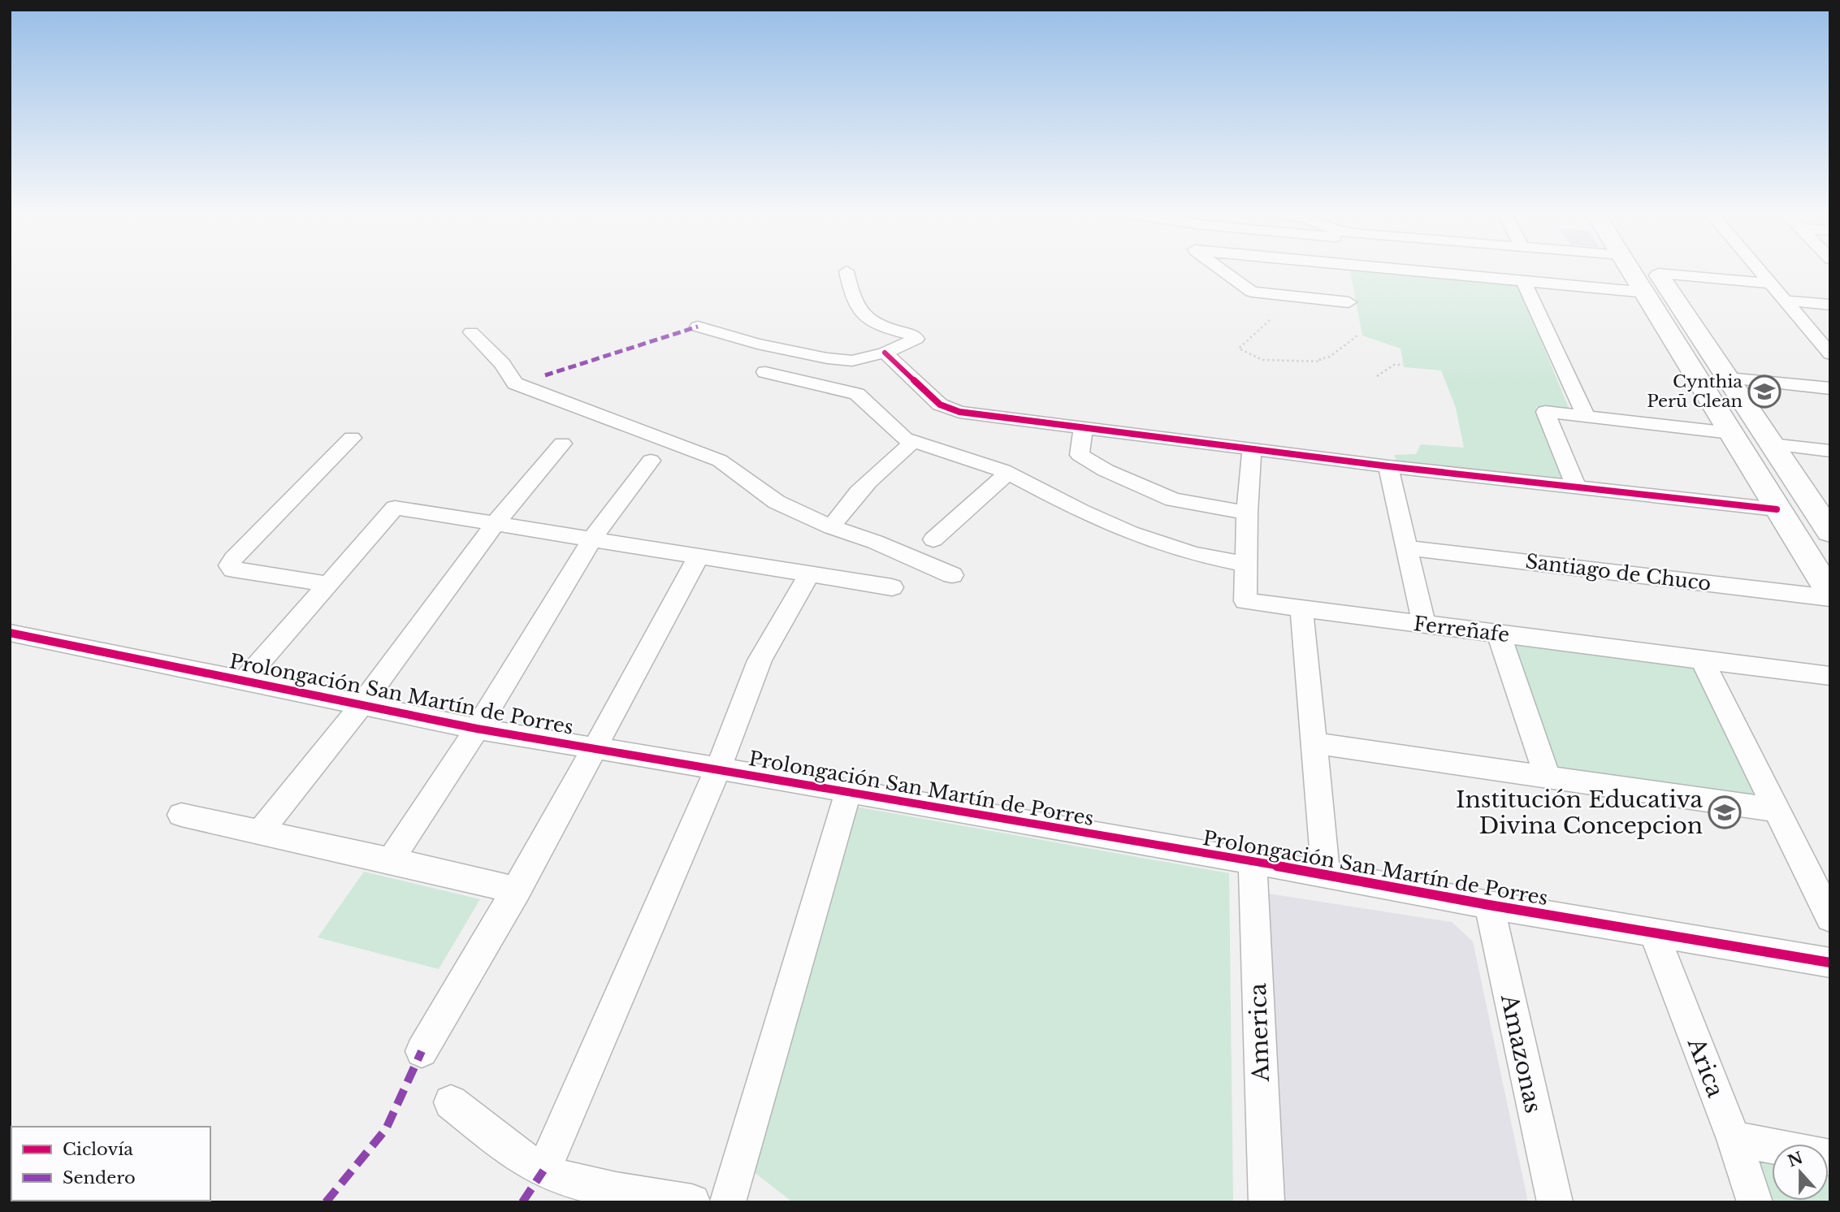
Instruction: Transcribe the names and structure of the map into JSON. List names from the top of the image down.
{
  "streets": {
    "street": [
      "Santiago de Chuco",
      "Ferreñafe",
      "Prolongación San Martín de Porres",
      "America",
      "Amazonas",
      "Arica"
    ]
  },
  "crossings": [
    ["Prolongación San Martín de Porres", "America"],
    ["Prolongación San Martín de Porres", "Amazonas"],
    ["Prolongación San Martín de Porres", "Arica"]
  ],
  "places": {
    "school or university": ["Cynthia Perū Clean", "Institución Educativa Divina Concepcion"]
  },
  "legend": ["Ciclovía", "Sendero"],
  "north": "top"
}
